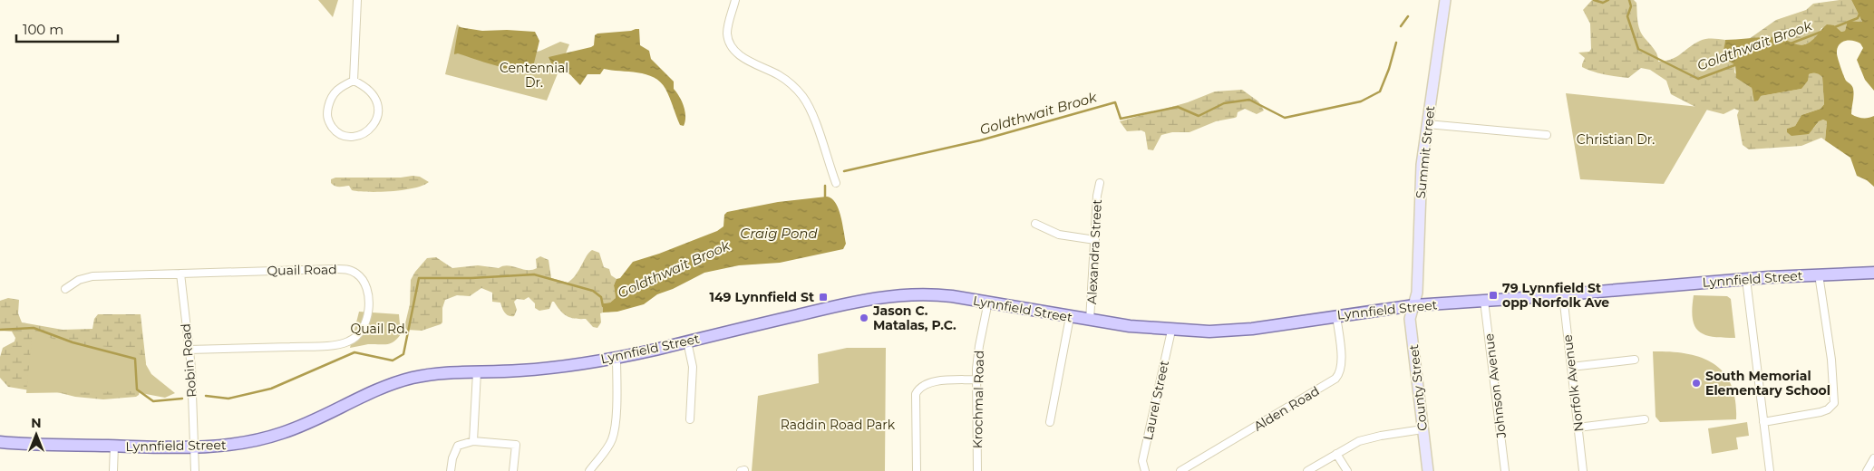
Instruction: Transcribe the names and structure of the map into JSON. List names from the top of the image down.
{
  "streets": {
    "main road": ["Summit Street", "Lynnfield Street", "County Street"],
    "street": [
      "Alexandra Street",
      "Quail Road",
      "Robin Road",
      "Norfolk Avenue",
      "Johnson Avenue",
      "Krochmal Road",
      "Laurel Street",
      "Alden Road"
    ]
  },
  "crossings": [
    ["Summit Street", "Lynnfield Street"],
    ["Summit Street", "County Street"],
    ["Alexandra Street", "Lynnfield Street"],
    ["Quail Road", "Robin Road"],
    ["Lynnfield Street", "Robin Road"],
    ["Lynnfield Street", "Norfolk Avenue"],
    ["Lynnfield Street", "Johnson Avenue"],
    ["Lynnfield Street", "County Street"],
    ["Lynnfield Street", "Krochmal Road"],
    ["Lynnfield Street", "Laurel Street"],
    ["Lynnfield Street", "Alden Road"]
  ],
  "water": ["Goldthwait Brook", "Craig Pond"],
  "parks": [
    "Centennial Dr.",
    "Christian Dr.",
    "Quail Rd.",
    "Raddin Road Park"
  ],
  "places": {
    "transit": ["79 Lynnfield St opp Norfolk Ave", "149 Lynnfield St"],
    "other": ["Jason C. Matalas, P.C.", "South Memorial Elementary School"]
  },
  "scale_bar": "100 m",
  "north": "top"
}
